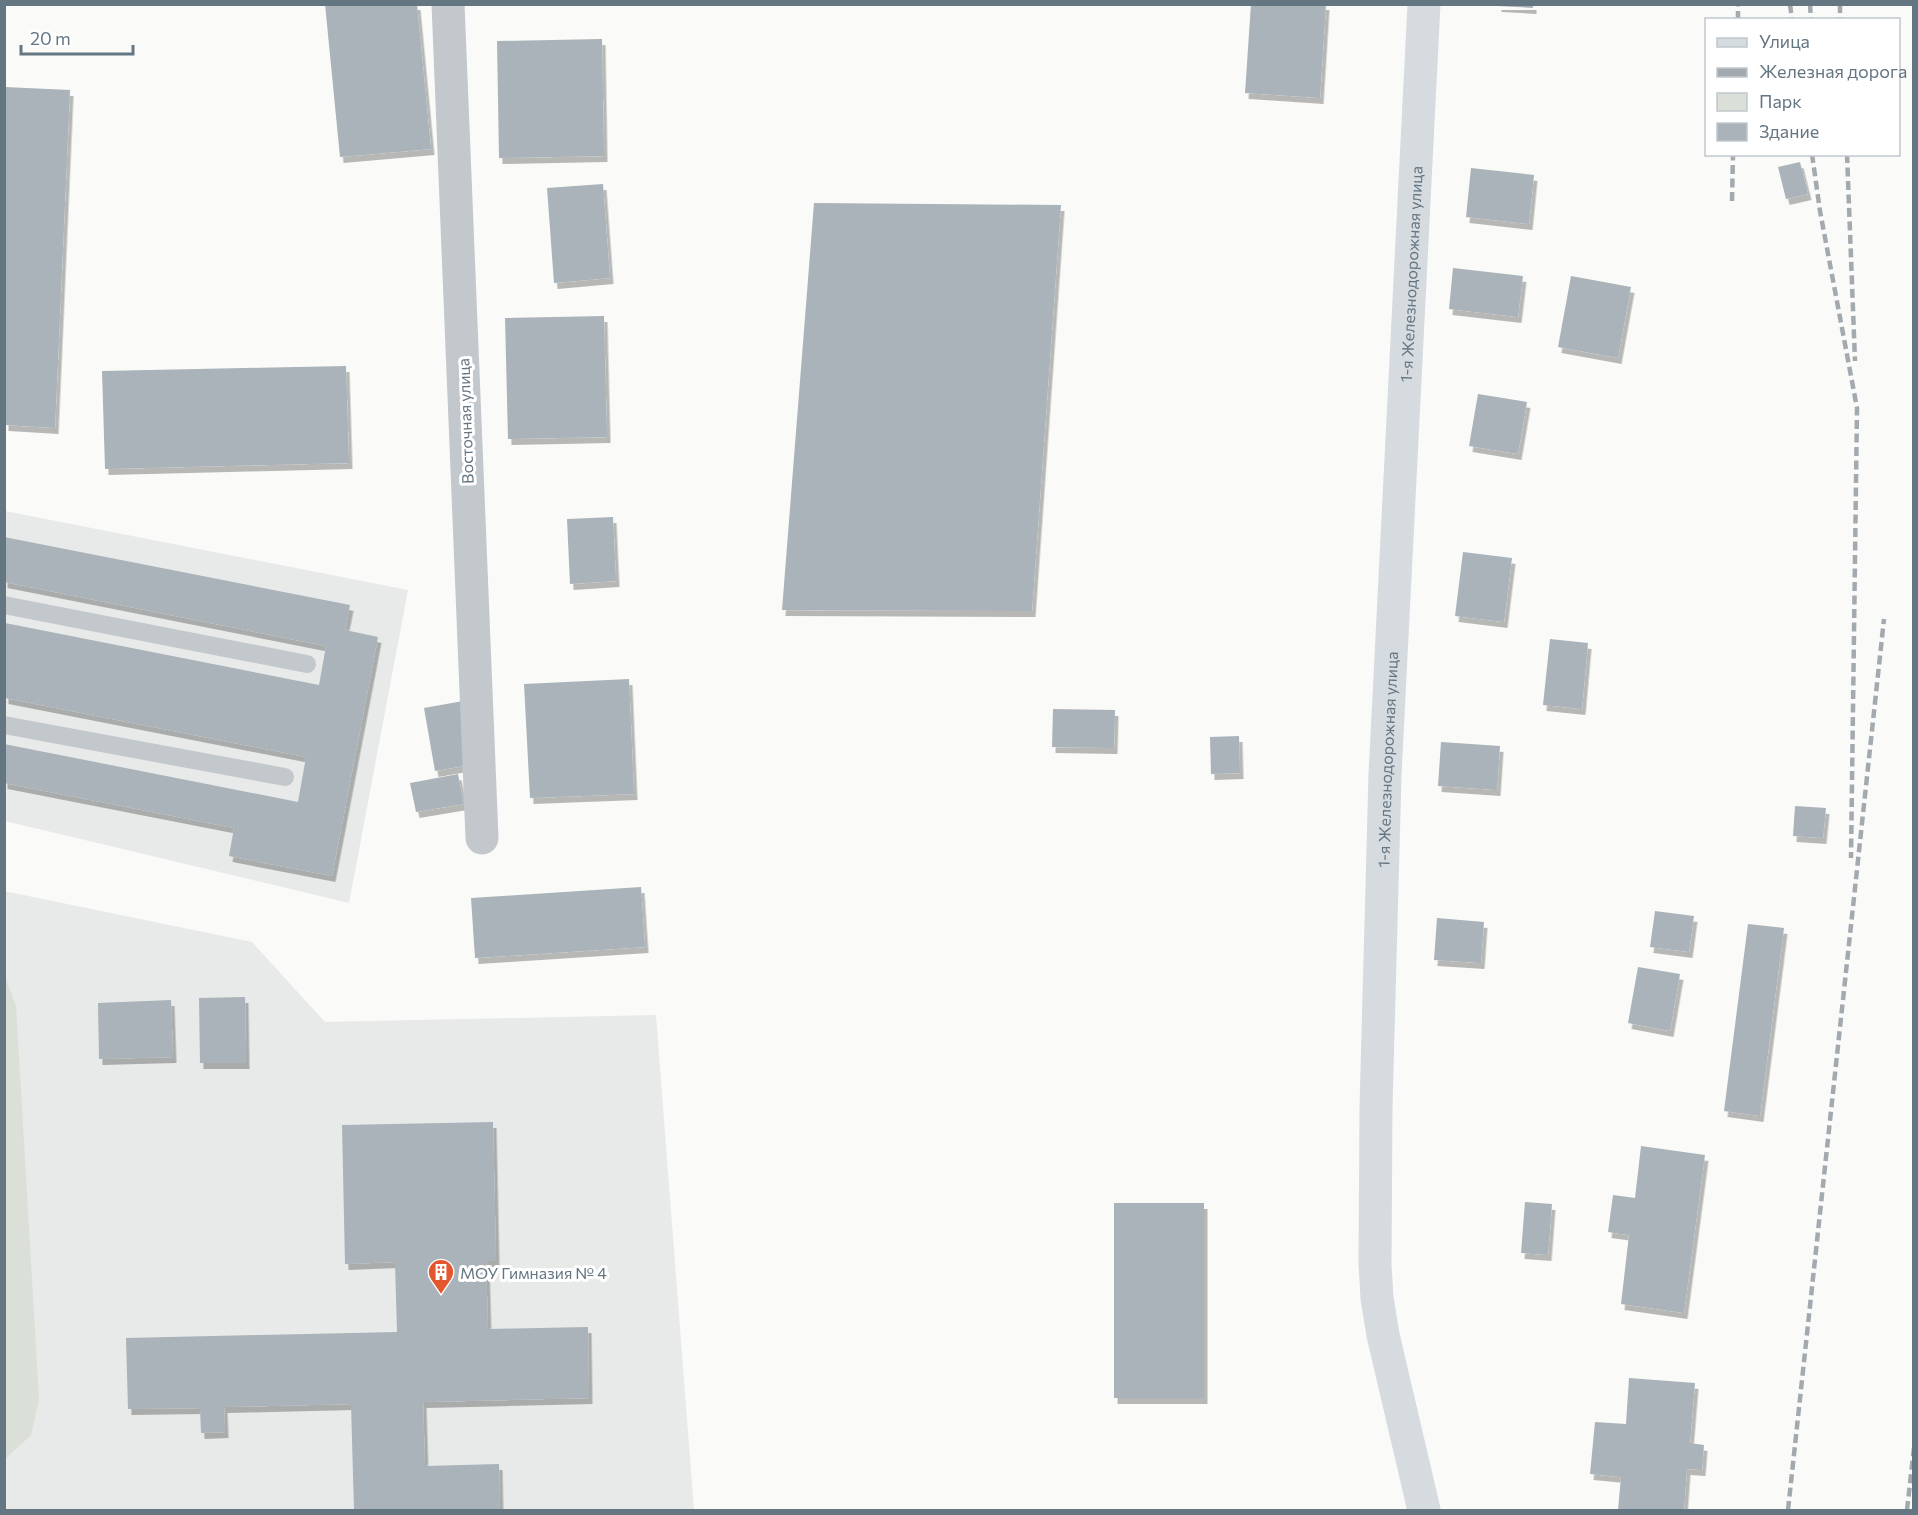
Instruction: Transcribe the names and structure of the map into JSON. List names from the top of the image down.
{
  "streets": {
    "main road": ["1-я Железнодорожная улица"],
    "street": ["Восточная улица"]
  },
  "places": {
    "building": ["МОУ Гимназия № 4"]
  },
  "legend": [
    "Улица",
    "Железная дорога",
    "Парк",
    "Здание"
  ],
  "scale_bar": "20 m"
}
